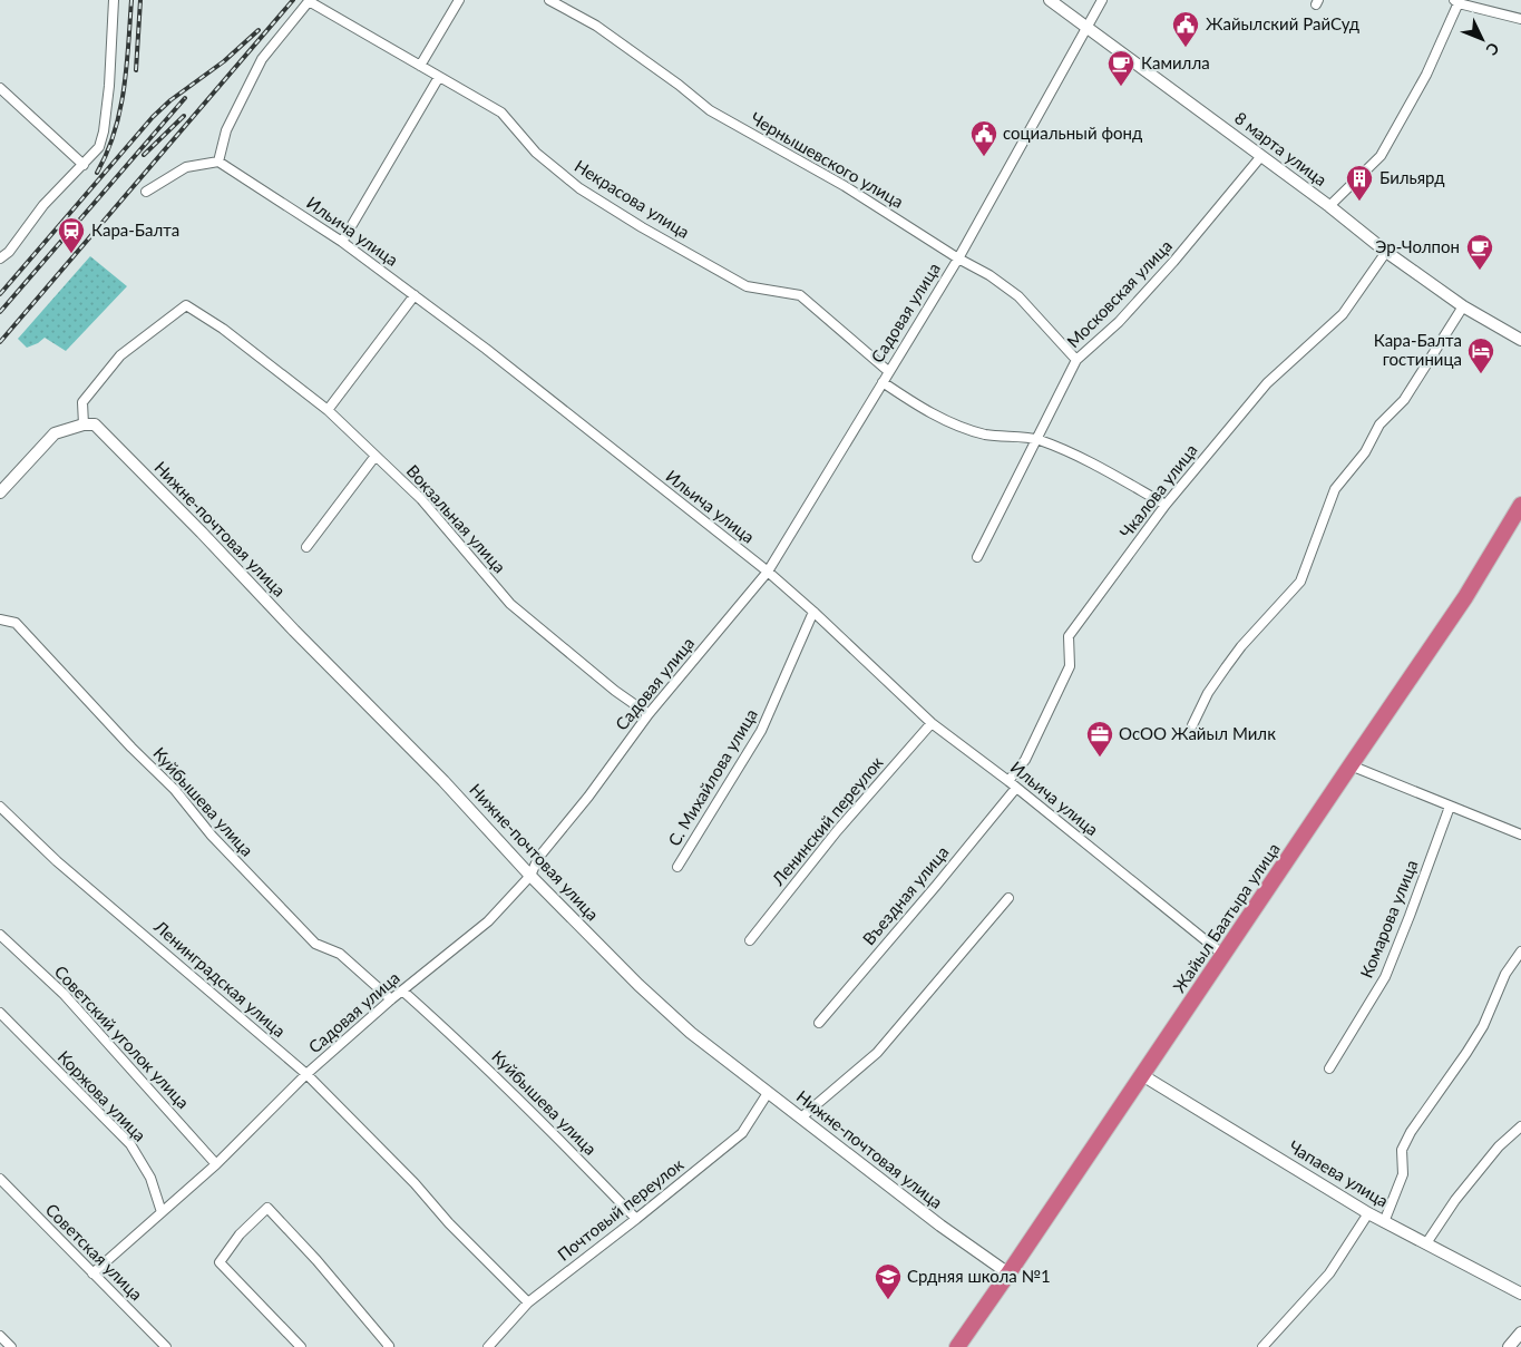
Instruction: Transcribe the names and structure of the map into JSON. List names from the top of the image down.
{
  "streets": {
    "highway": ["Жайыл Баатыра улица"],
    "street": [
      "8 марта улица",
      "Чернышевского улица",
      "Некрасова улица",
      "Ильича улица",
      "Московская улица",
      "Садовая улица",
      "Чкалова улица",
      "Вокзальная улица",
      "Нижне-почтовая улица",
      "С. Михайлова улица",
      "Куйбышева улица",
      "Ленинский переулок",
      "Въездная улица",
      "Комарова улица",
      "Ленинградская улица",
      "Советский уголок улица",
      "Коржова улица",
      "Чапаева улица",
      "Почтовый переулок",
      "Советская улица"
    ]
  },
  "crossings": [
    ["8 марта улица", "Московская улица"],
    ["8 марта улица", "Садовая улица"],
    ["8 марта улица", "Чкалова улица"],
    ["Чернышевского улица", "Московская улица"],
    ["Чернышевского улица", "Садовая улица"],
    ["Некрасова улица", "Садовая улица"],
    ["Ильича улица", "Садовая улица"],
    ["Ильича улица", "Чкалова улица"],
    ["Ильича улица", "С. Михайлова улица"],
    ["Ильича улица", "Ленинский переулок"],
    ["Ильича улица", "Въездная улица"],
    ["Ильича улица", "Жайыл Баатыра улица"],
    ["Садовая улица", "Вокзальная улица"],
    ["Садовая улица", "Нижне-почтовая улица"],
    ["Садовая улица", "Куйбышева улица"],
    ["Садовая улица", "Ленинградская улица"],
    ["Садовая улица", "Советский уголок улица"],
    ["Садовая улица", "Коржова улица"],
    ["Садовая улица", "Советская улица"],
    ["Вокзальная улица", "Нижне-почтовая улица"],
    ["Нижне-почтовая улица", "Жайыл Баатыра улица"],
    ["Нижне-почтовая улица", "Почтовый переулок"],
    ["Куйбышева улица", "Почтовый переулок"],
    ["Жайыл Баатыра улица", "Чапаева улица"],
    ["Ленинградская улица", "Почтовый переулок"]
  ],
  "places": {
    "public building": ["Жайылский РайСуд", "социальный фонд"],
    "cafe": ["Камилла", "Эр-Чолпон"],
    "building": ["Бильярд"],
    "station": ["Кара-Балта"],
    "hotel": ["Кара-Балта гостиница"],
    "office": ["ОсОО Жайыл Милк"],
    "school or university": ["Срдняя школа №1"]
  },
  "north": "bottom right"
}
